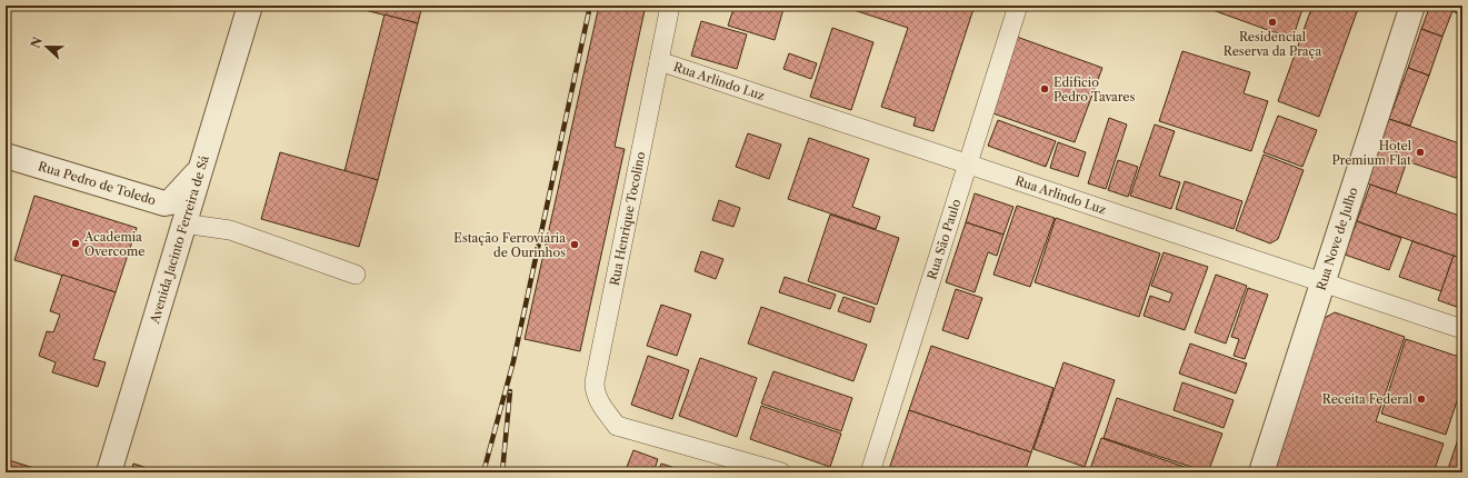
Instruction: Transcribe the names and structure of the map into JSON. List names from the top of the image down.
{
  "streets": {
    "street": [
      "Rua Arlindo Luz",
      "Rua Pedro de Toledo",
      "Rua Henrique Tocolino",
      "Avenida Jacinto Ferreira de Sá",
      "Rua São Paulo",
      "Rua Nove de Julho"
    ]
  },
  "crossings": [
    ["Rua Arlindo Luz", "Rua Henrique Tocolino"],
    ["Rua Arlindo Luz", "Rua São Paulo"],
    ["Rua Arlindo Luz", "Rua Nove de Julho"],
    ["Rua Pedro de Toledo", "Avenida Jacinto Ferreira de Sá"]
  ],
  "places": [
    "Residencial Reserva da Praça",
    "Edifício Pedro Tavares",
    "Hotel Premium Flat",
    "Academia Overcome",
    "Estação Ferroviária de Ourinhos",
    "Receita Federal"
  ],
  "north": "left"
}
